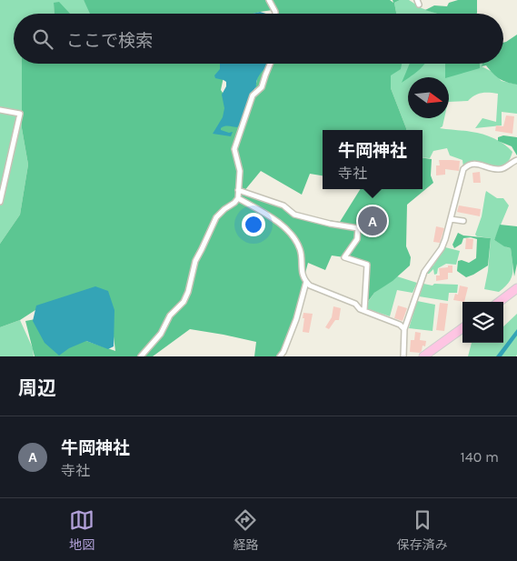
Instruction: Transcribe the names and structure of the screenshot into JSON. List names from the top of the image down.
{
  "north": "right",
  "page": {
    "search": "ここで検索",
    "popup": ["牛岡神社", "寺社"],
    "pins": "A",
    "heading": "周辺",
    "list": [
      {
        "mark": "A",
        "name": "牛岡神社",
        "note": "寺社",
        "value": "140 m"
      }
    ],
    "nav": ["地図", "経路", "保存済み"]
  }
}
